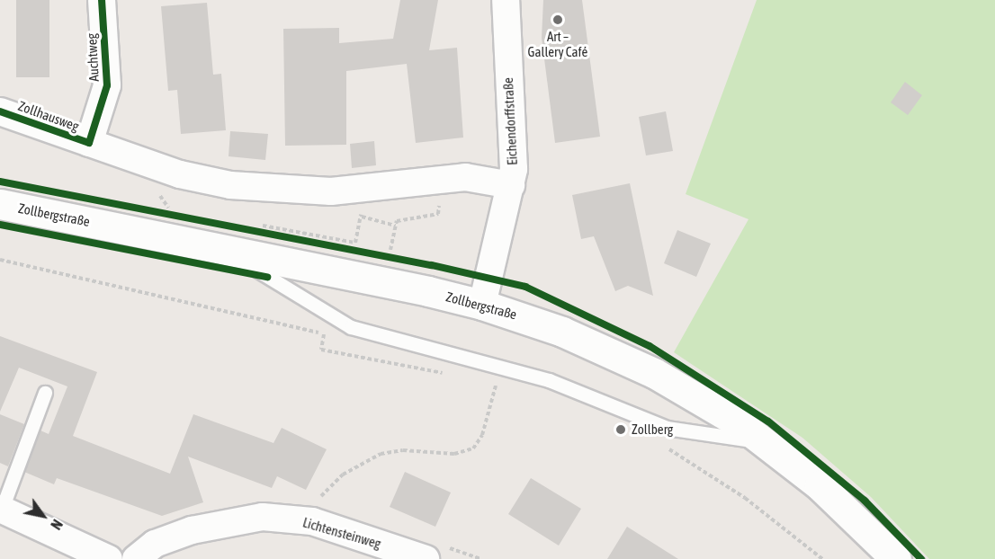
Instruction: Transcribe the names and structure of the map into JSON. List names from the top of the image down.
{
  "streets": {
    "main road": ["Zollbergstraße"],
    "street": [
      "Auchtweg",
      "Zollhausweg",
      "Eichendorffstraße",
      "Lichtensteinweg"
    ]
  },
  "crossings": [
    ["Auchtweg", "Zollhausweg"],
    ["Zollhausweg", "Eichendorffstraße"],
    ["Eichendorffstraße", "Zollbergstraße"]
  ],
  "places": ["Art – Gallery Café", "Zollberg"],
  "north": "bottom right"
}
